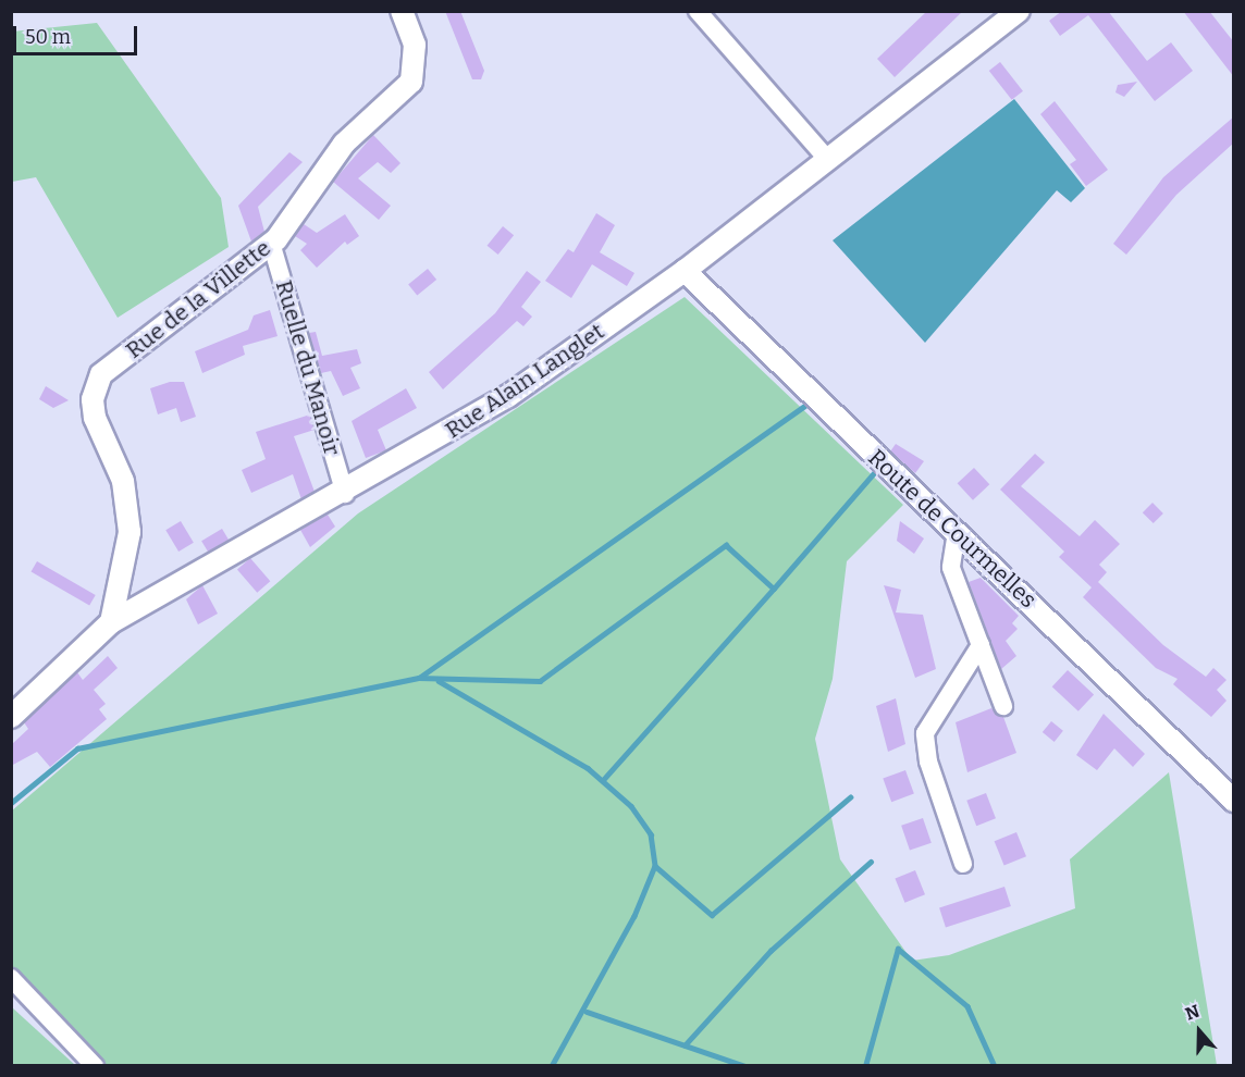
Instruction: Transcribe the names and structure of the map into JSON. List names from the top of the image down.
{
  "streets": {
    "street": [
      "Rue de la Villette",
      "Ruelle du Manoir",
      "Rue Alain Langlet",
      "Route de Courmelles"
    ]
  },
  "crossings": [
    ["Rue de la Villette", "Ruelle du Manoir"],
    ["Rue de la Villette", "Rue Alain Langlet"],
    ["Ruelle du Manoir", "Rue Alain Langlet"],
    ["Rue Alain Langlet", "Route de Courmelles"]
  ],
  "scale_bar": "50 m",
  "north": "top"
}
